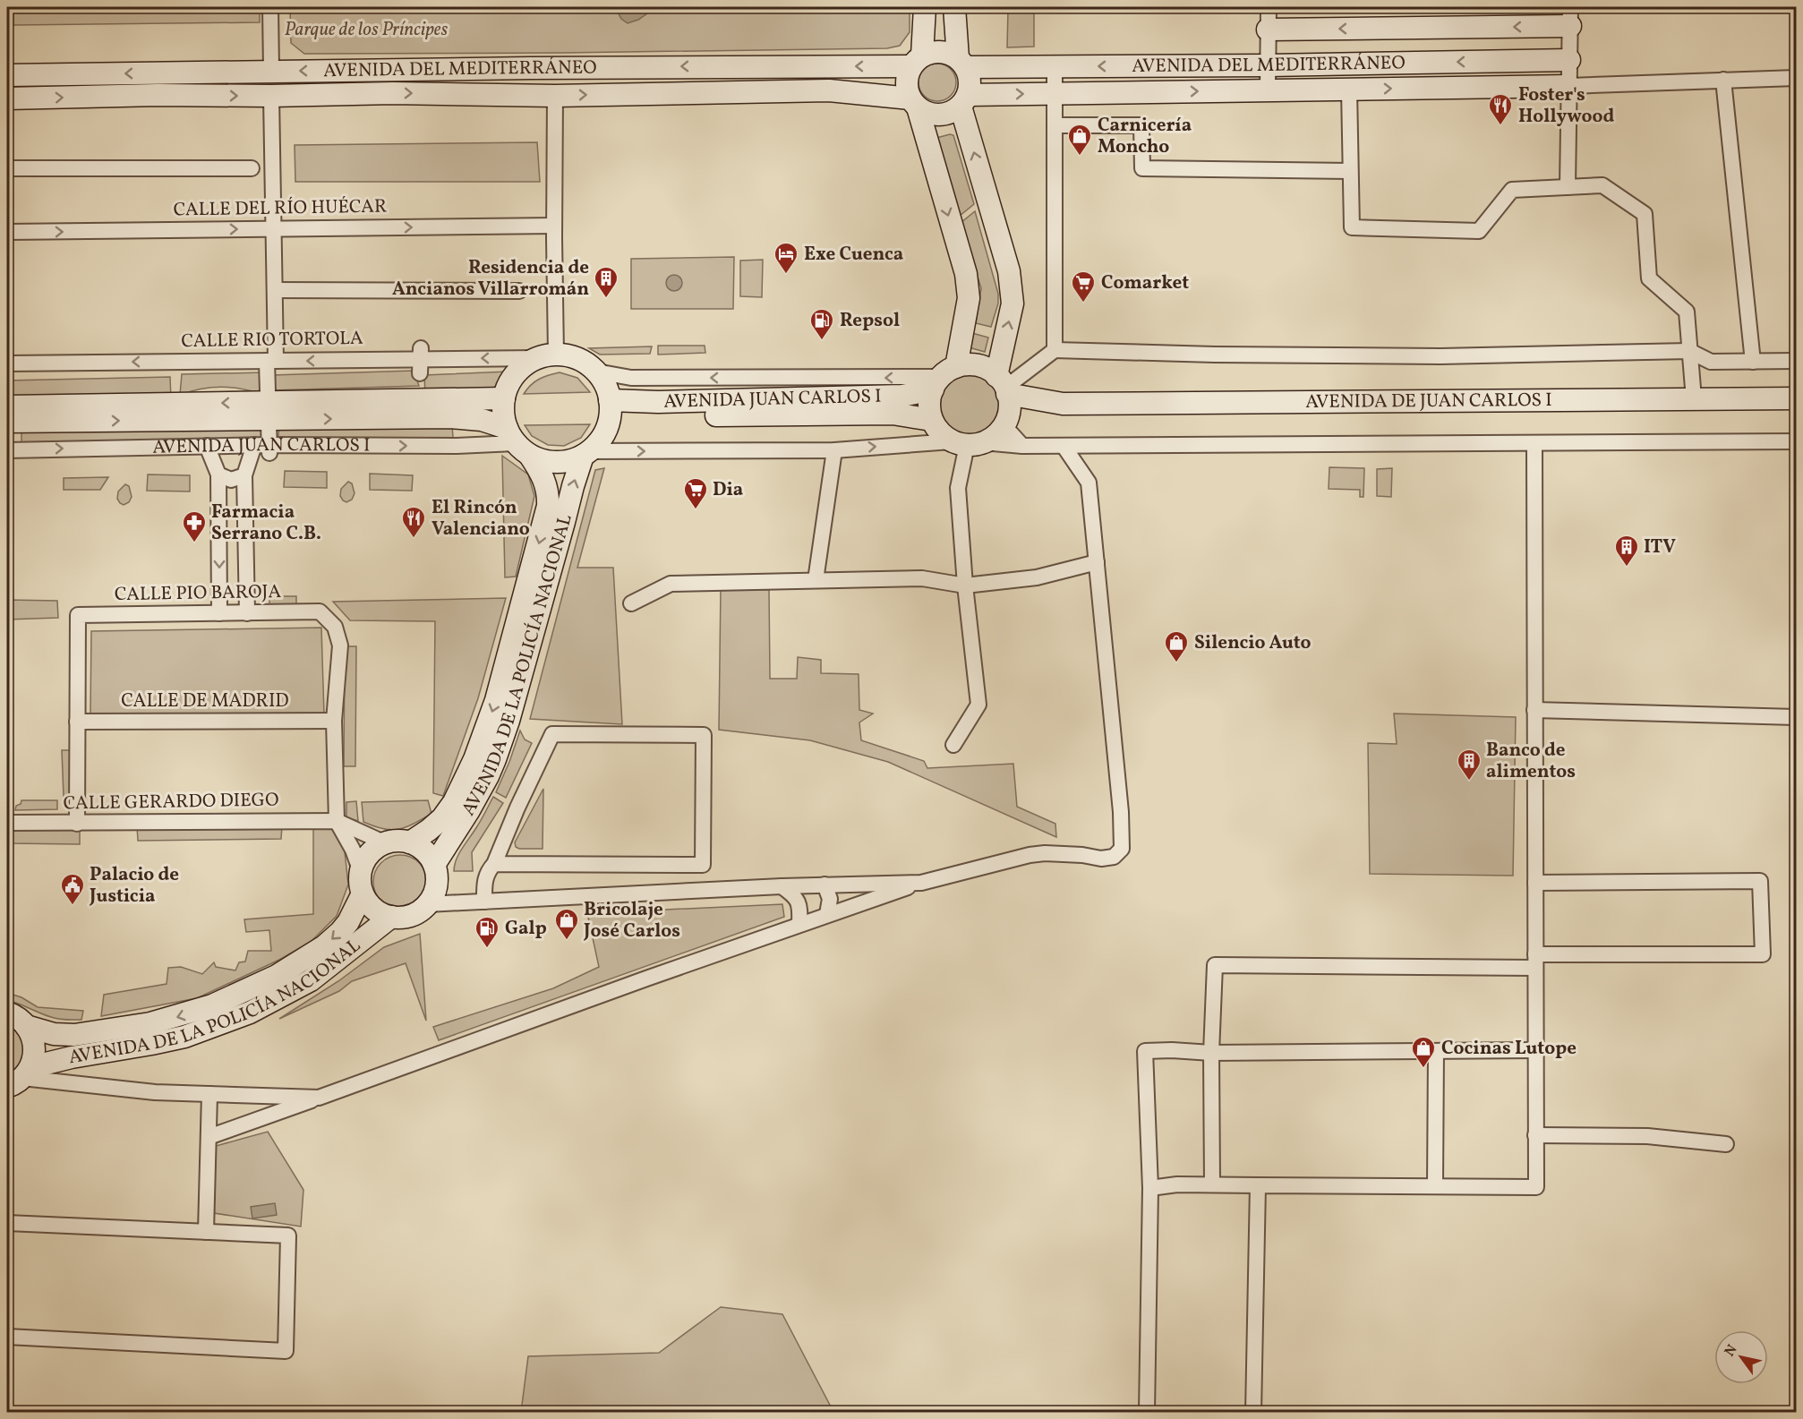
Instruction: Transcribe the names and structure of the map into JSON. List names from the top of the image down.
{
  "streets": {
    "main road": [
      "AVENIDA DEL MEDITERRÁNEO",
      "AVENIDA JUAN CARLOS I",
      "AVENIDA DE JUAN CARLOS I",
      "AVENIDA DE LA POLICÍA NACIONAL"
    ],
    "street": [
      "CALLE DEL RÍO HUÉCAR",
      "CALLE RIO TORTOLA",
      "CALLE PIO BAROJA",
      "CALLE DE MADRID",
      "CALLE GERARDO DIEGO"
    ]
  },
  "crossings": [
    ["CALLE RIO TORTOLA", "AVENIDA JUAN CARLOS I"],
    ["CALLE RIO TORTOLA", "AVENIDA DE LA POLICÍA NACIONAL"],
    ["AVENIDA JUAN CARLOS I", "AVENIDA DE LA POLICÍA NACIONAL"],
    ["CALLE PIO BAROJA", "CALLE DE MADRID"]
  ],
  "parks": ["Parque de los Príncipes"],
  "places": {
    "restaurant": ["Foster's Hollywood", "El Rincón Valenciano"],
    "shop": [
      "Carnicería Moncho",
      "Silencio Auto",
      "Bricolaje José Carlos",
      "Cocinas Lutope"
    ],
    "hotel": ["Exe Cuenca"],
    "building": ["Residencia de Ancianos Villarromán", "ITV", "Banco de alimentos"],
    "supermarket": ["Comarket", "Dia"],
    "fuel station": ["Repsol", "Galp"],
    "pharmacy": ["Farmacia Serrano C.B."],
    "public building": ["Palacio de Justicia"]
  },
  "north": "top left"
}
